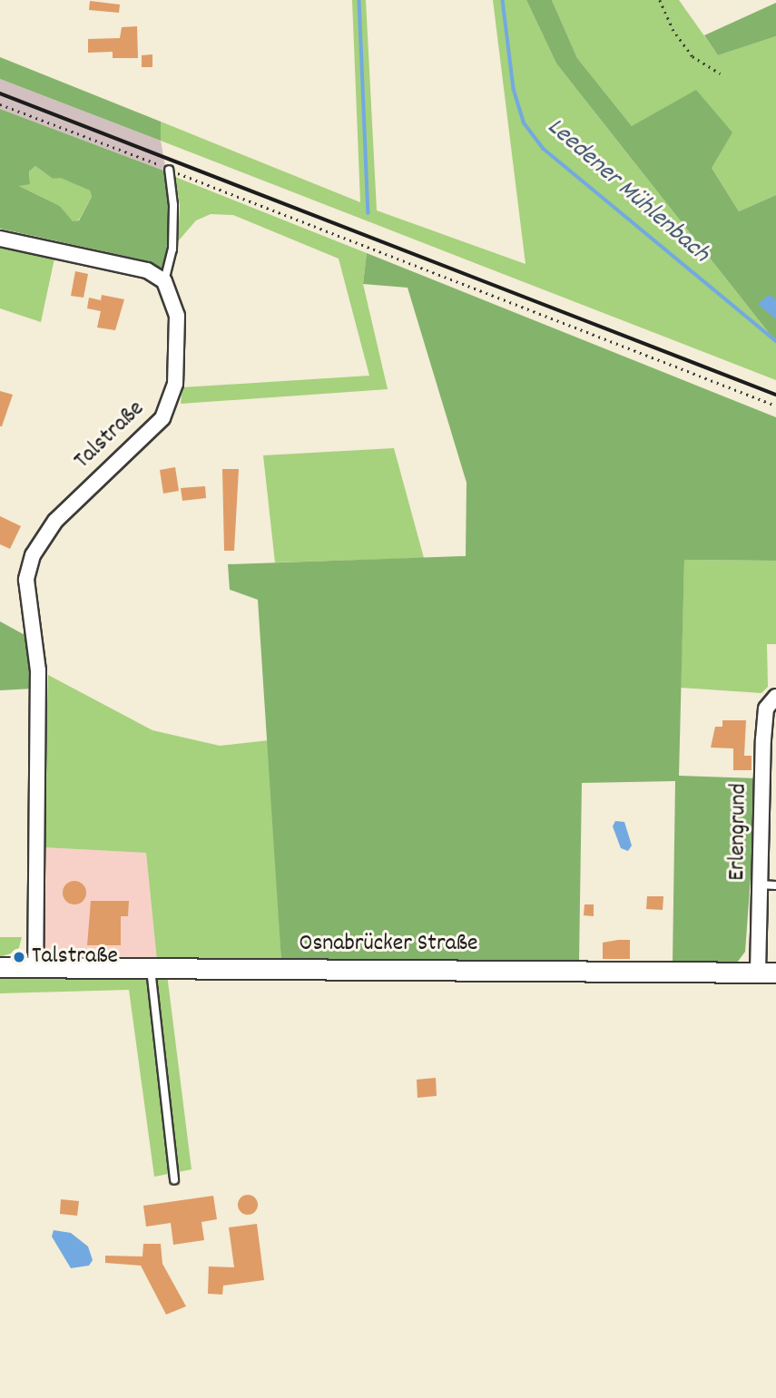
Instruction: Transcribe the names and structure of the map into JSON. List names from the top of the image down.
{
  "streets": {
    "main road": ["Osnabrücker Straße"],
    "street": ["Talstraße", "Erlengrund"]
  },
  "crossings": [
    ["Talstraße", "Osnabrücker Straße"],
    ["Erlengrund", "Osnabrücker Straße"]
  ],
  "water": ["Leedener Mühlenbach"],
  "places": ["Talstraße"]
}
